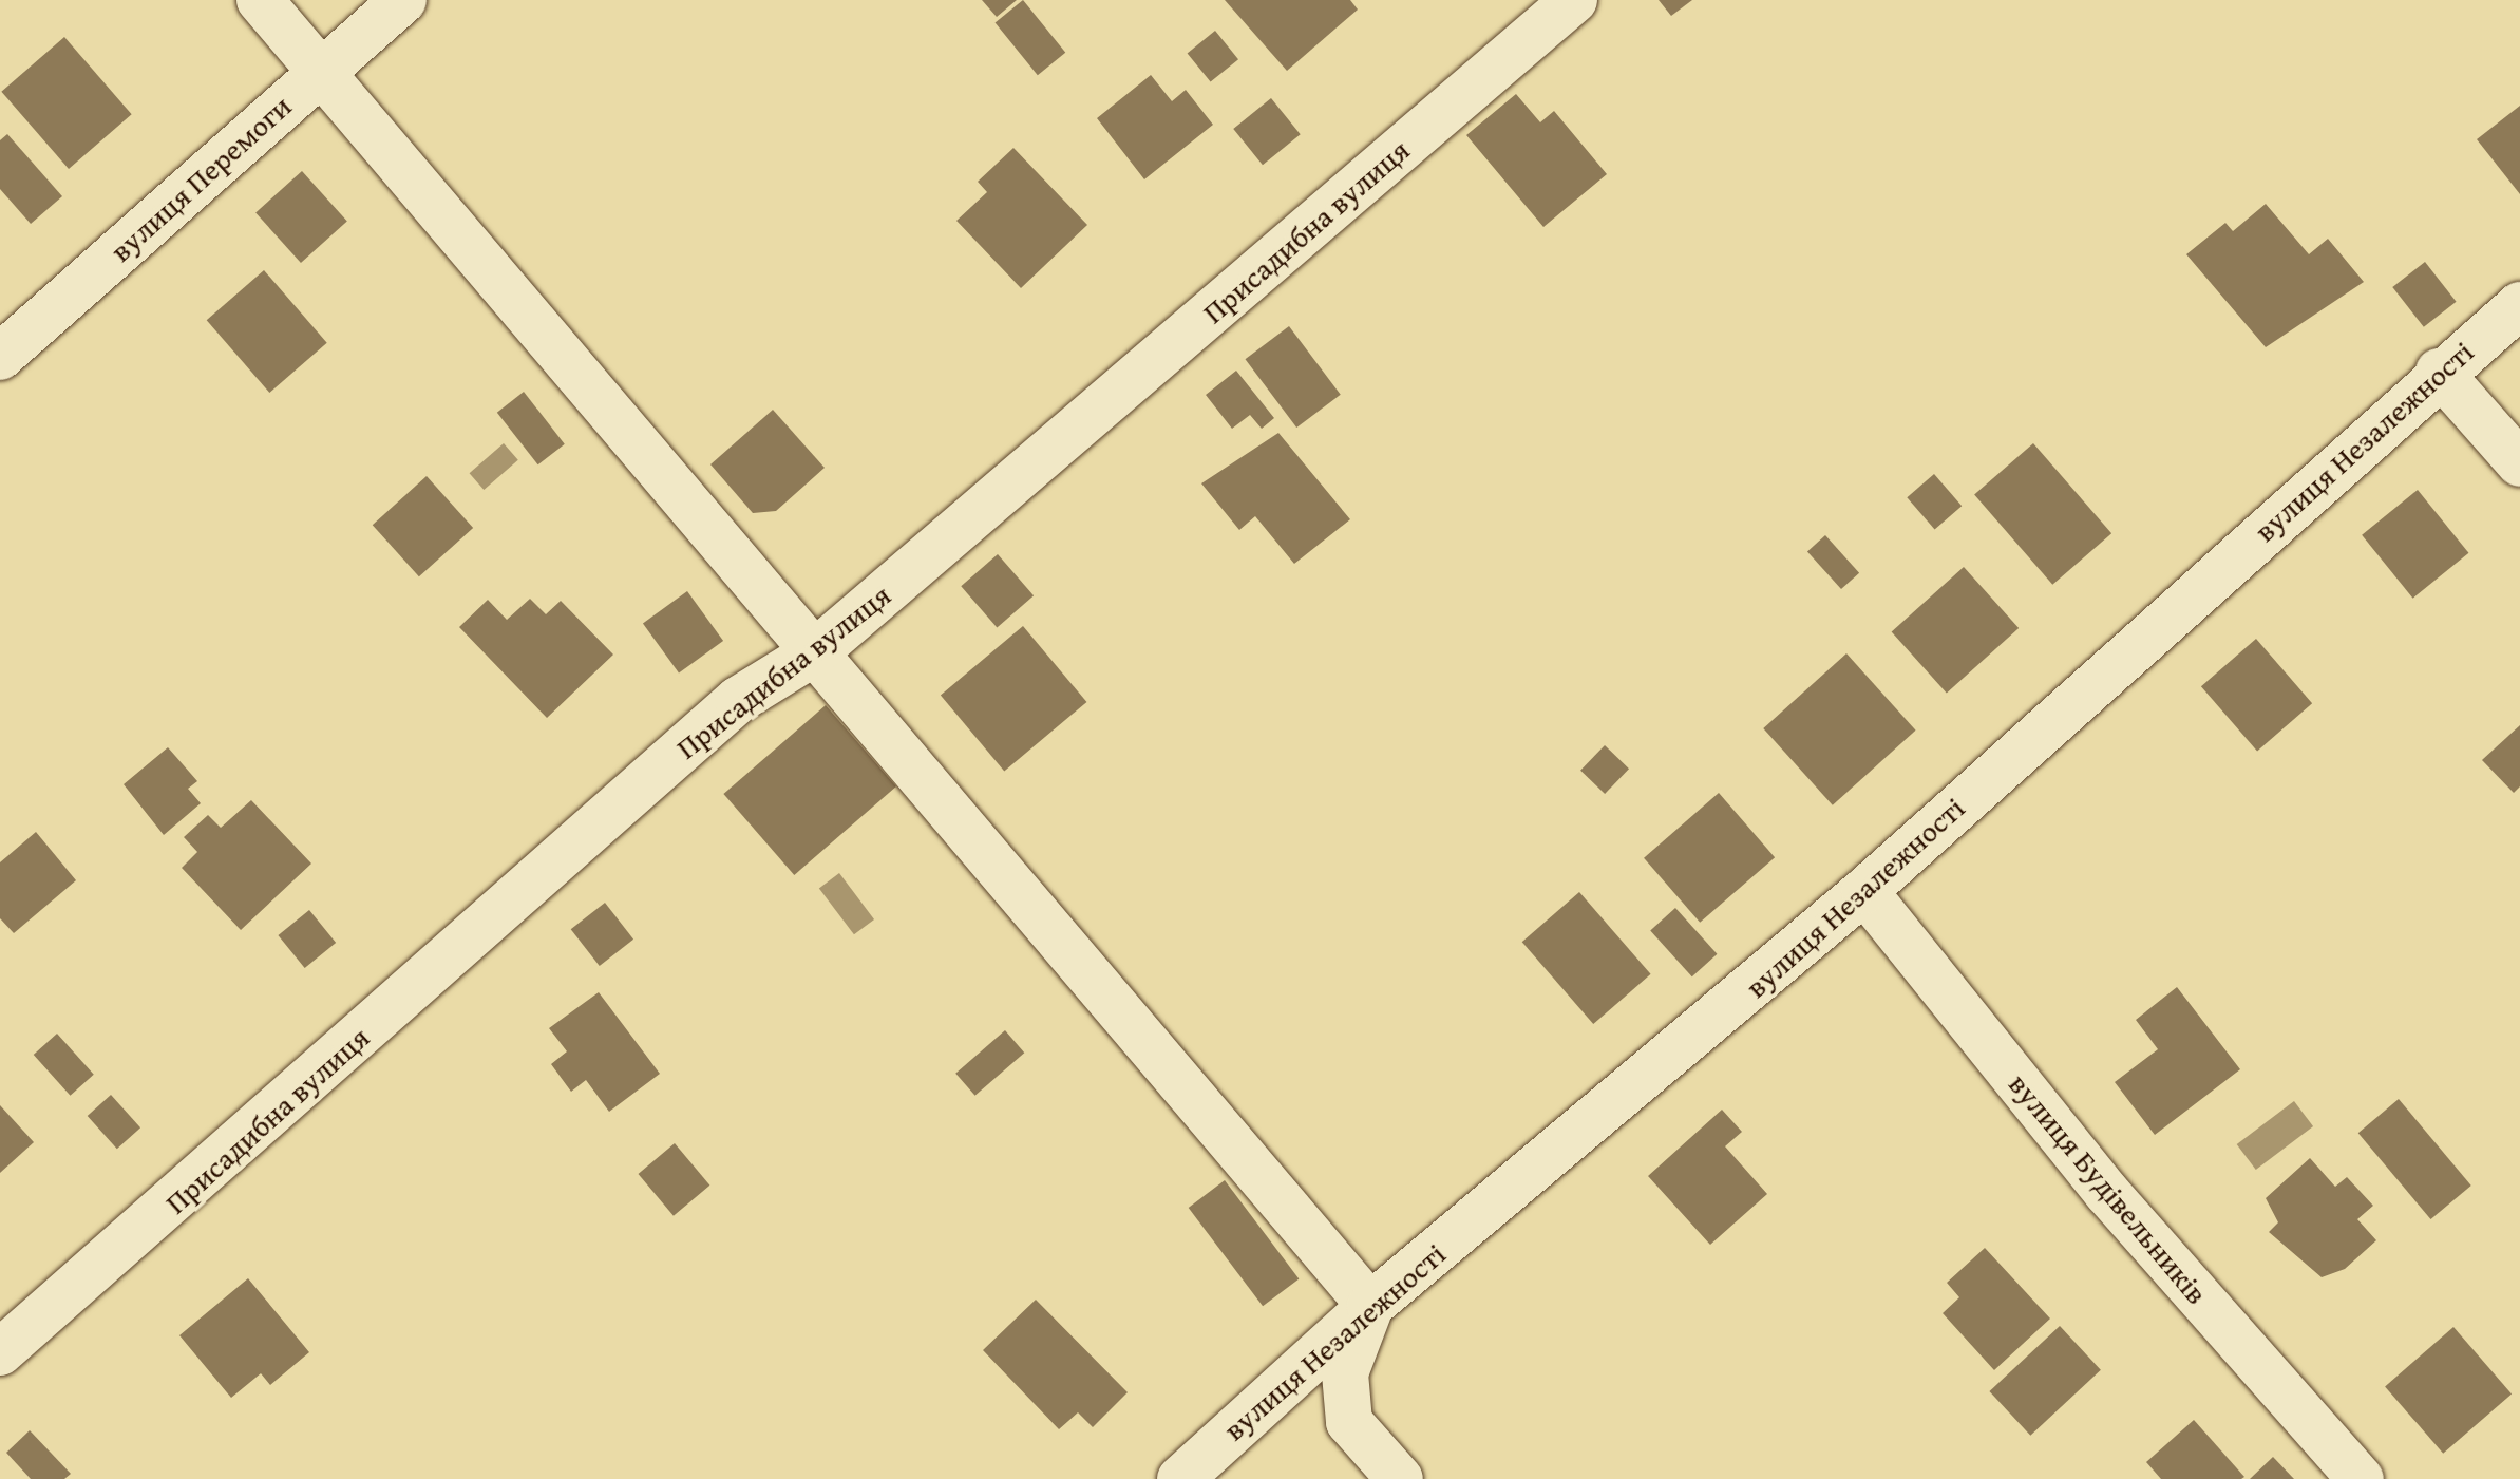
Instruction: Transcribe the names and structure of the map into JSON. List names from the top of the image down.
{
  "streets": {
    "street": [
      "вулиця Перемоги",
      "Присадибна вулиця",
      "вулиця Незалежності",
      "вулиця Будівельників"
    ]
  },
  "crossings": [
    ["вулиця Незалежності", "вулиця Будівельників"]
  ]
}
